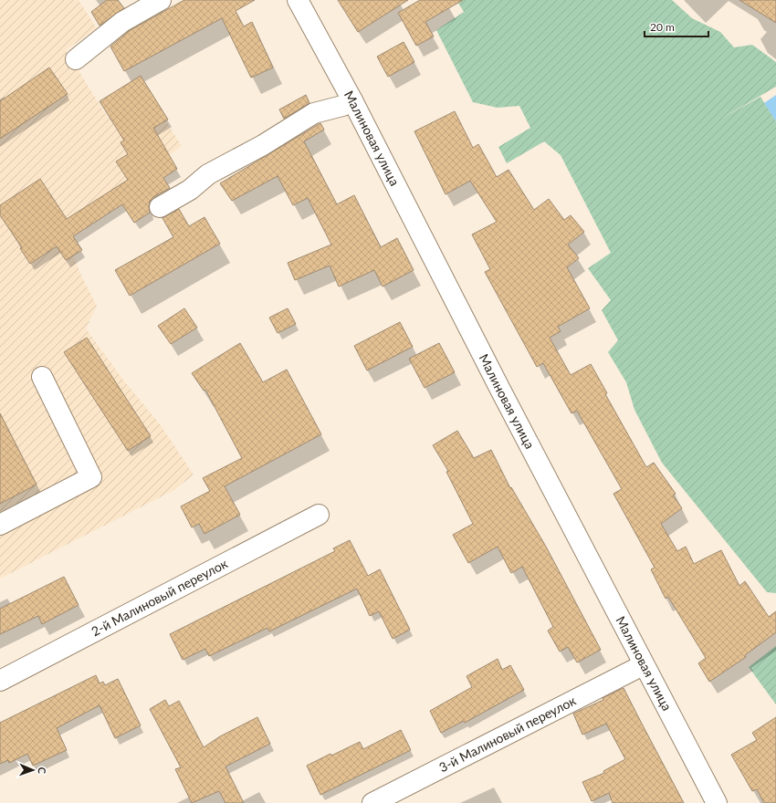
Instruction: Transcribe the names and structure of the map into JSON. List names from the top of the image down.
{
  "streets": {
    "street": ["Малиновая улица", "2-й Малиновый переулок", "3-й Малиновый переулок"]
  },
  "crossings": [
    ["Малиновая улица", "3-й Малиновый переулок"]
  ],
  "scale_bar": "20 m",
  "north": "right"
}
